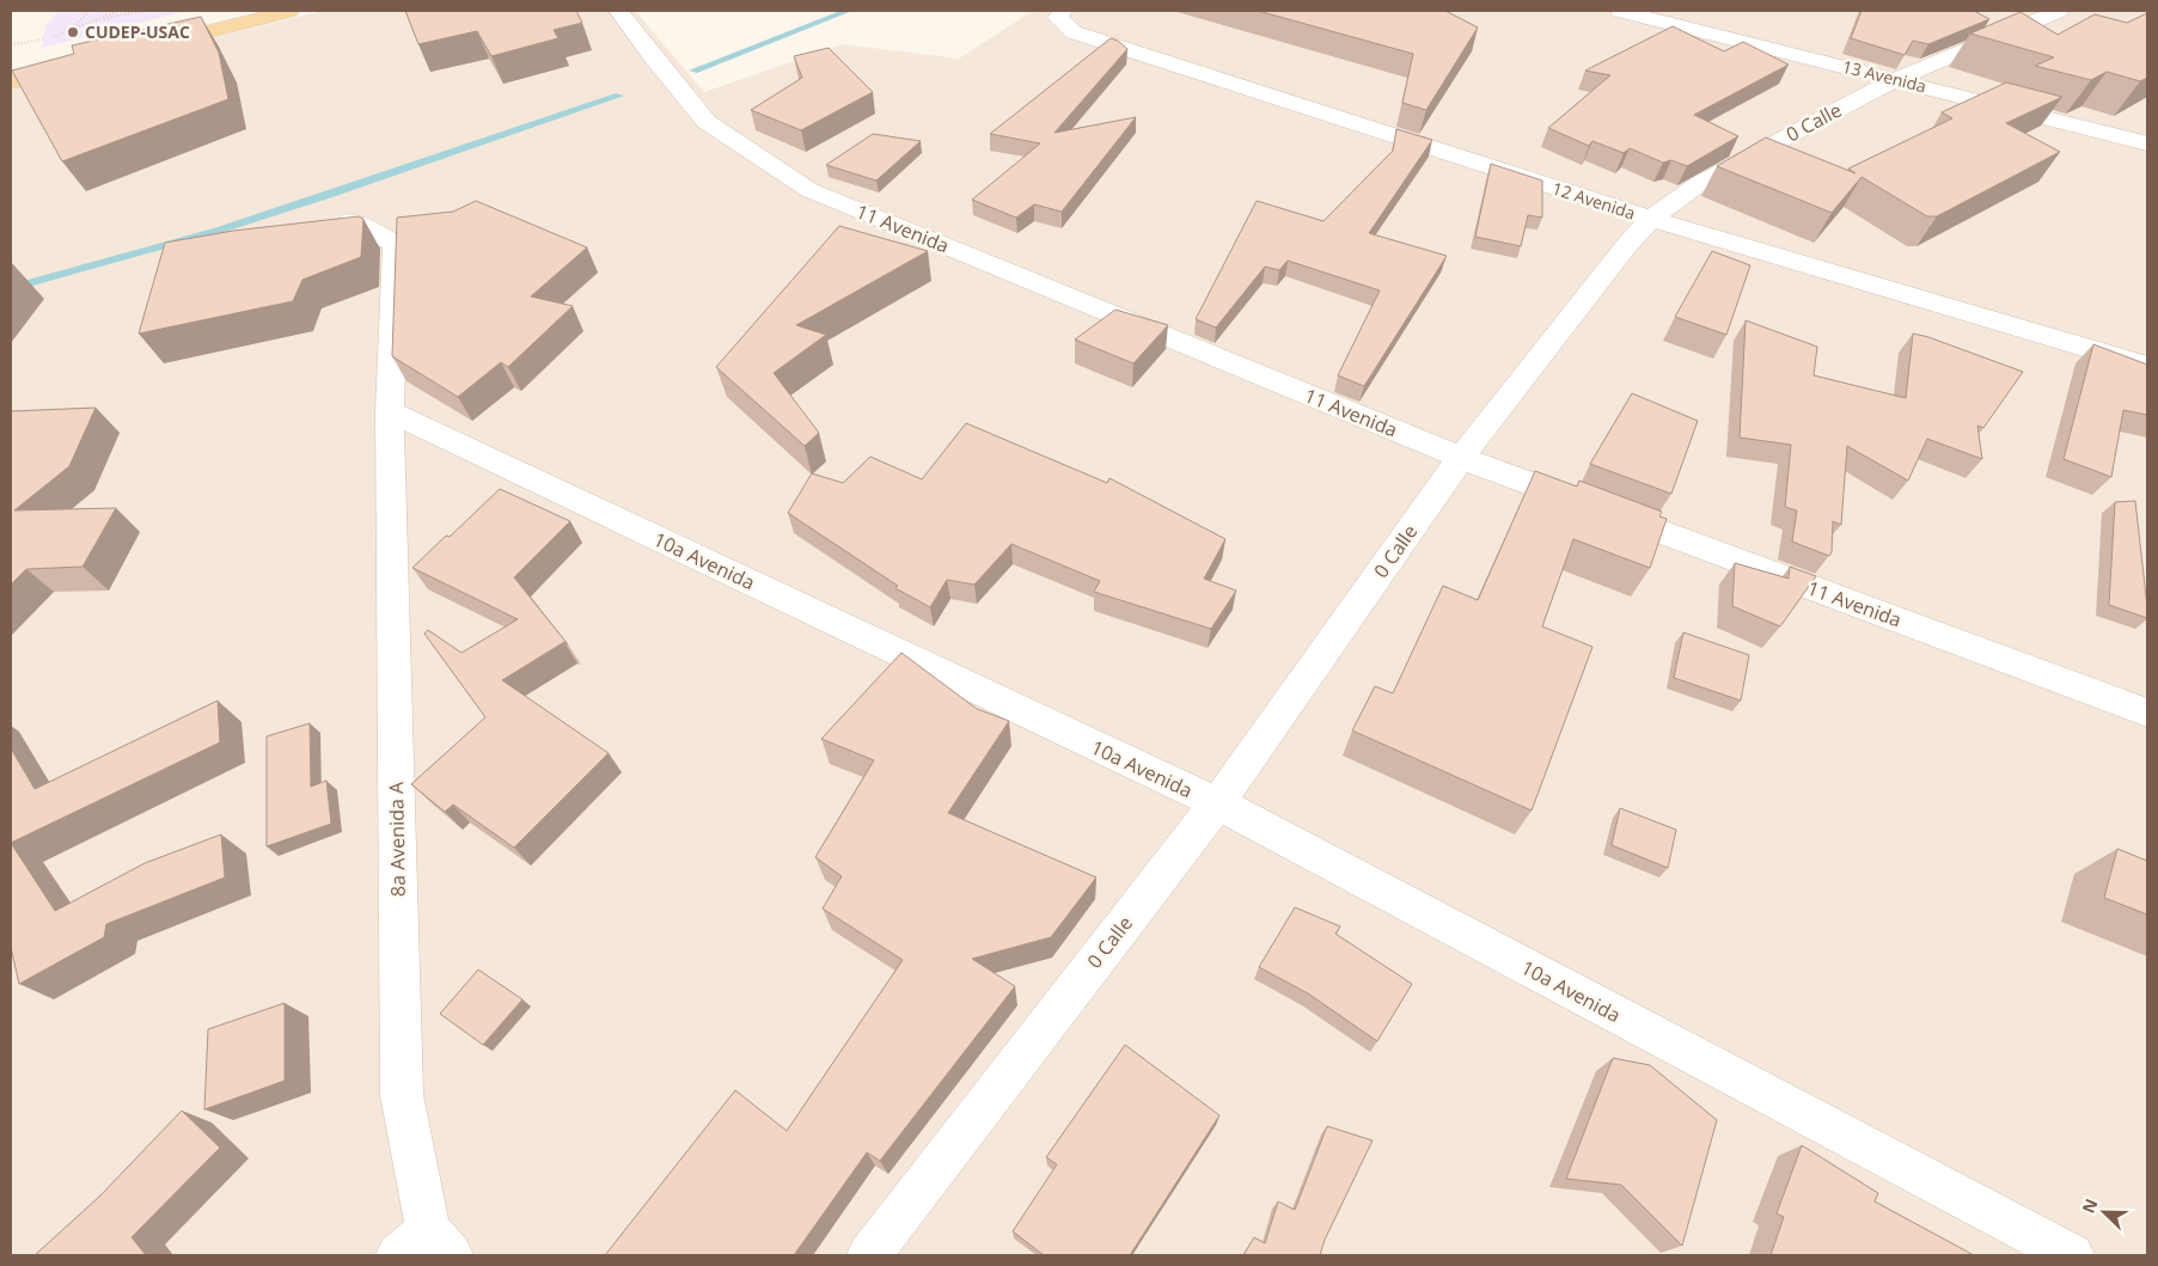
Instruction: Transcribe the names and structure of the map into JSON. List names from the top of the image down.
{
  "streets": {
    "street": [
      "13 Avenida",
      "0 Calle",
      "12 Avenida",
      "11 Avenida",
      "10a Avenida",
      "8a Avenida A"
    ]
  },
  "crossings": [
    ["13 Avenida", "0 Calle"],
    ["0 Calle", "12 Avenida"],
    ["0 Calle", "11 Avenida"],
    ["0 Calle", "10a Avenida"],
    ["10a Avenida", "8a Avenida A"]
  ],
  "places": ["CUDEP-USAC"],
  "north": "top left"
}
